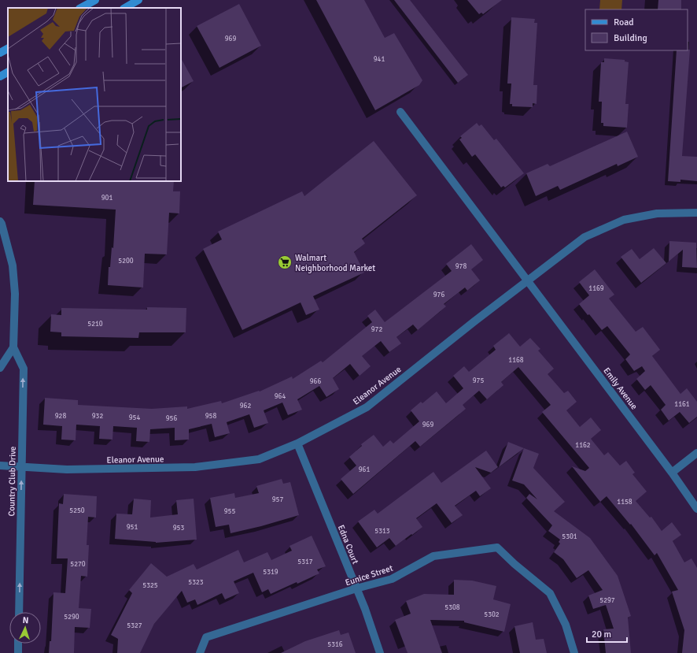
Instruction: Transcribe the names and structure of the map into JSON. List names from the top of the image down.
{
  "streets": {
    "street": [
      "Eleanor Avenue",
      "Emily Avenue",
      "Country Club Drive",
      "Edna Court",
      "Eunice Street"
    ]
  },
  "crossings": [
    ["Eleanor Avenue", "Emily Avenue"],
    ["Eleanor Avenue", "Country Club Drive"],
    ["Eleanor Avenue", "Edna Court"],
    ["Edna Court", "Eunice Street"]
  ],
  "one_way": ["Country Club Drive"],
  "places": {
    "supermarket": ["Walmart Neighborhood Market"]
  },
  "house_numbers": [
    "969",
    "941",
    "901",
    "5200",
    "978",
    "1169",
    "976",
    "5210",
    "972",
    "1168",
    "975",
    "966",
    "964",
    "1161",
    "962",
    "928",
    "932",
    "958",
    "954",
    "956",
    "969",
    "1162",
    "961",
    "957",
    "1158",
    "5250",
    "955",
    "951",
    "953",
    "5313",
    "5301",
    "5317",
    "5270",
    "5319",
    "5323",
    "5325",
    "5297",
    "5308",
    "5302",
    "5290",
    "5327",
    "5316"
  ],
  "legend": ["Road", "Building"],
  "scale_bar": "20 m",
  "north": "top"
}
